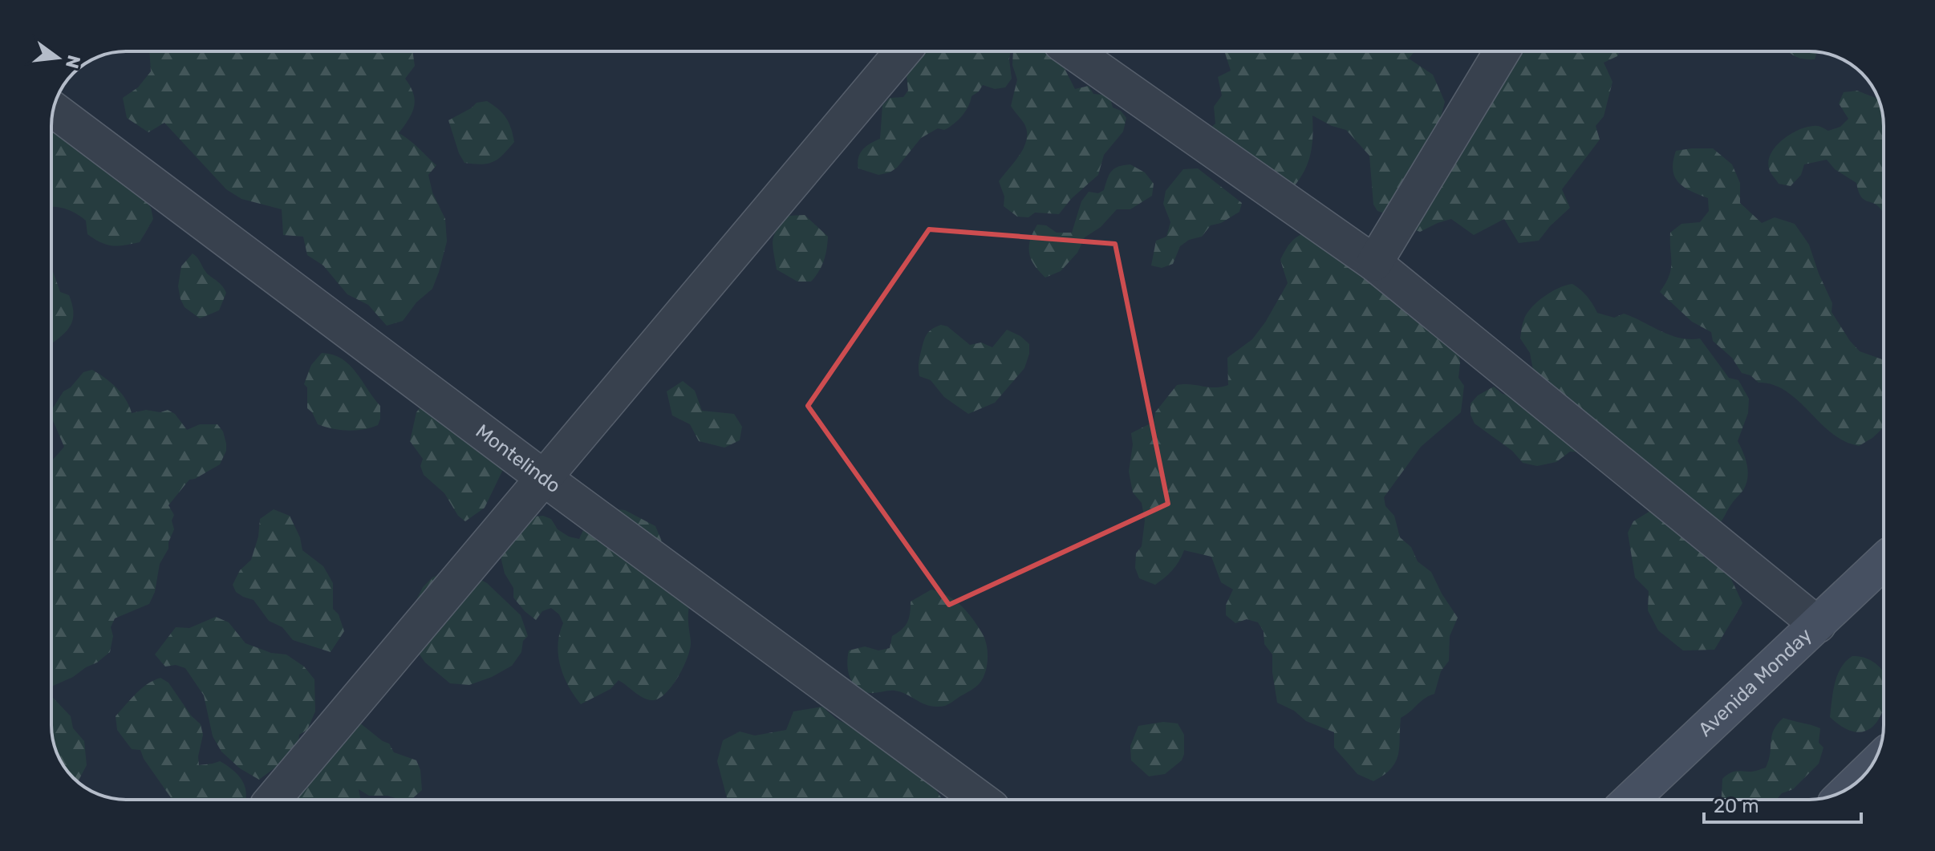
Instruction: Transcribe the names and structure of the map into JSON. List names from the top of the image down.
{
  "streets": {
    "main road": ["Avenida Monday"],
    "street": ["Montelindo"]
  },
  "scale_bar": "20 m",
  "north": "right"
}
